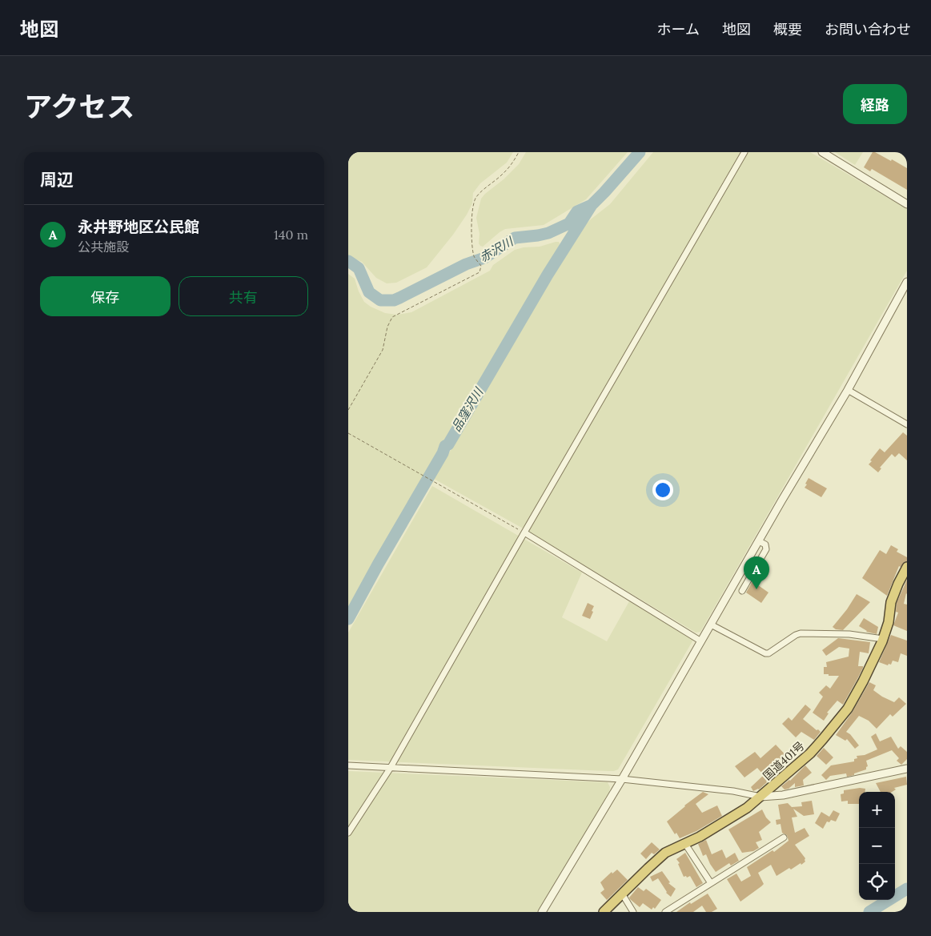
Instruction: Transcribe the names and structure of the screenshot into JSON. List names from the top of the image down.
{
  "streets": {
    "highway": ["国道401号"]
  },
  "water": ["赤沢川", "品窪沢川"],
  "page": {
    "header": "地図",
    "nav": [
      "ホーム",
      "地図",
      "概要",
      "お問い合わせ"
    ],
    "title": "アクセス",
    "buttons": [
      "経路",
      ["保存", "共有"]
    ],
    "heading": "周辺",
    "list": [
      {
        "mark": "A",
        "name": "永井野地区公民館",
        "note": "公共施設",
        "value": "140 m"
      }
    ],
    "pins": "A",
    "map_buttons": ["+", "−"]
  }
}
